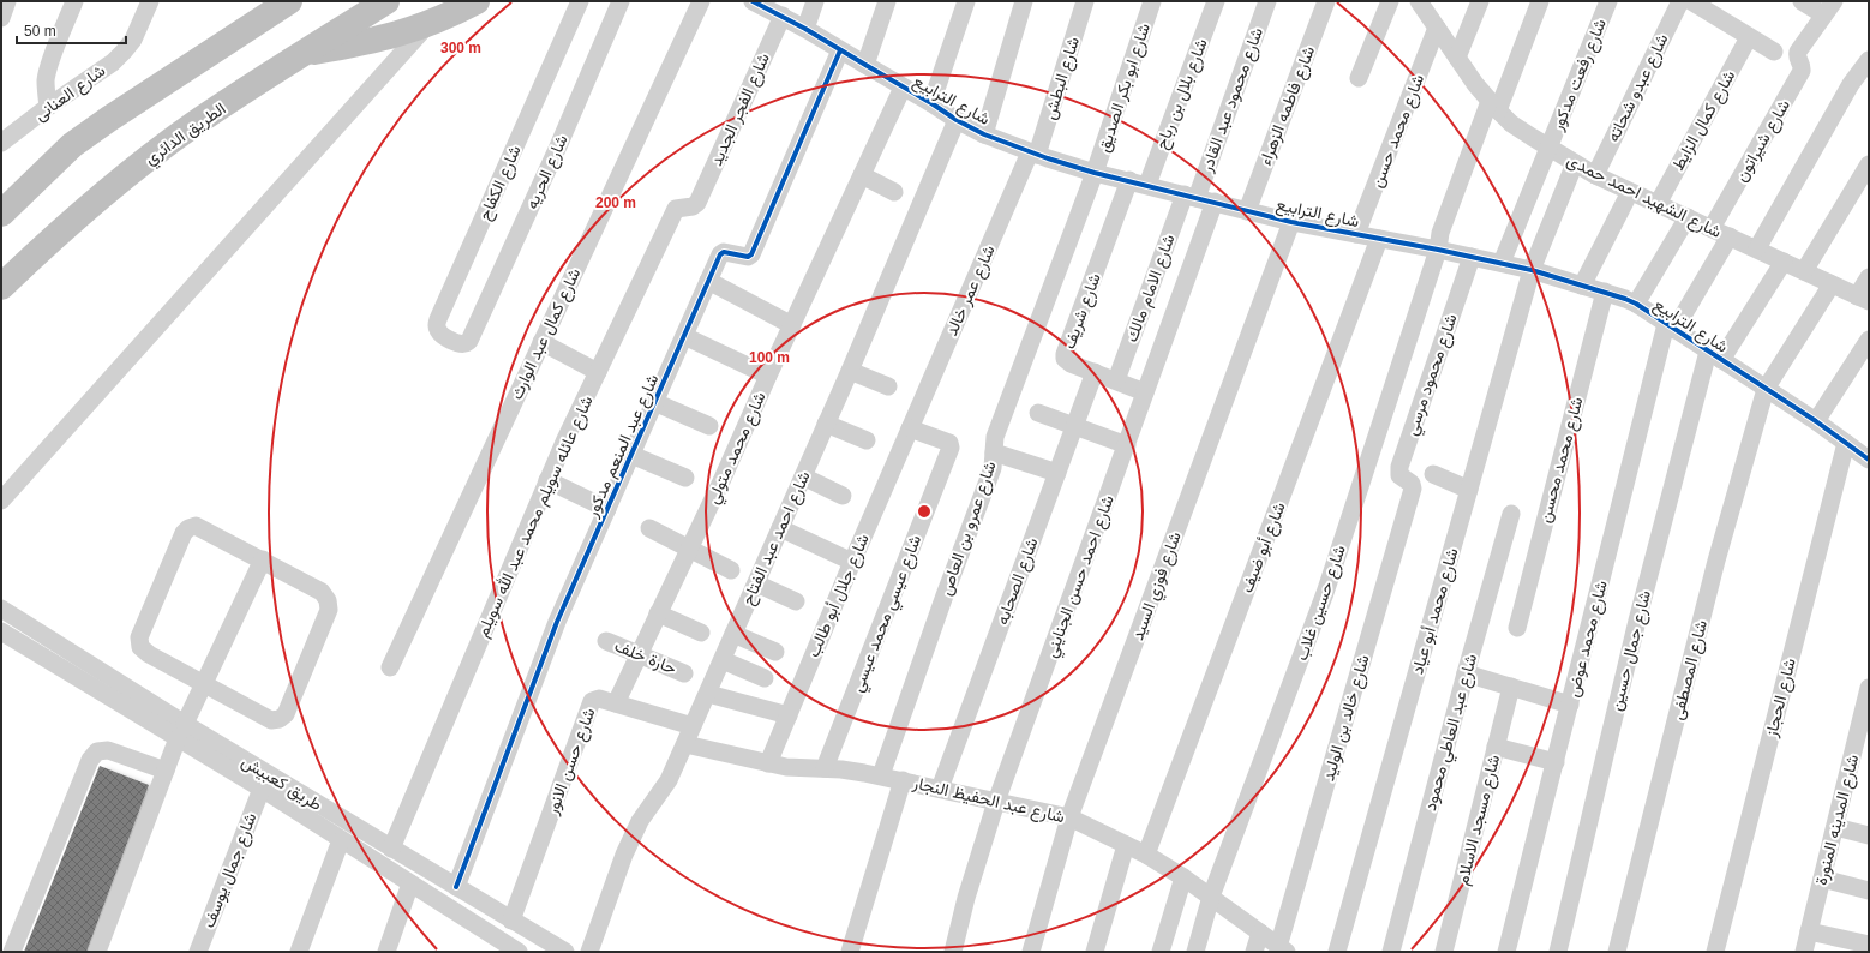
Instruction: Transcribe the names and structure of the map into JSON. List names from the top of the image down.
{
  "streets": {
    "highway": ["الطريق الدائري"],
    "street": [
      "شارع رفعت مدكور",
      "شارع البطش",
      "شارع ابو بكر الصديق",
      "شارع عبدو شحاته",
      "شارع العنانى",
      "شارع بلال بن رباح",
      "شارع الترابيع",
      "شارع محمود عبد القادر",
      "شارع فاطمه الزهراء",
      "شارع الفجر الجديد",
      "شارع كمال الزايط",
      "شارع محمد حسن",
      "شارع شيراتون",
      "شارع الحريه",
      "شارع الكفاح",
      "شارع الشهيد احمد حمدى",
      "شارع الامام مالك",
      "شارع عمر خالد",
      "شارع شريف",
      "شارع كمال عبد الوارث",
      "شارع محمود مرسي",
      "شارع عبد المنعم مدكور",
      "شارع محمد متولي",
      "شارع محمد محسن",
      "شارع عائله سويلم محمد عبد الله سويلم",
      "شارع عمرو بن العاص",
      "شارع احمد عبد الفتاح",
      "شارع أبو ضيف",
      "شارع احمد حسن الجنايني",
      "شارع الصحابه",
      "شارع فوزي السيد",
      "شارع جلال أبو طالب",
      "شارع حسين غلاب",
      "شارع محمد أبو عياد",
      "شارع عيسي محمد عيسي",
      "شارع محمد عوض",
      "شارع جمال حسين",
      "حارة خلف",
      "شارع المصطفى",
      "شارع الحجاز",
      "شارع خالد بن الوليد",
      "شارع عبد العاطي محمود",
      "شارع حسن الانور",
      "طريق كعبيش",
      "شارع عبد الحفيظ النجار",
      "شارع مسجد الاسلام",
      "شارع المدينه المنورة",
      "شارع جمال يوسف"
    ]
  },
  "crossings": [
    ["شارع رفعت مدكور", "شارع الترابيع"],
    ["شارع رفعت مدكور", "شارع الشهيد احمد حمدى"],
    ["شارع البطش", "شارع الترابيع"],
    ["شارع البطش", "شارع عمر خالد"],
    ["شارع ابو بكر الصديق", "شارع الترابيع"],
    ["شارع ابو بكر الصديق", "شارع عمرو بن العاص"],
    ["شارع عبدو شحاته", "شارع الشهيد احمد حمدى"],
    ["شارع بلال بن رباح", "شارع الترابيع"],
    ["شارع الترابيع", "شارع محمود عبد القادر"],
    ["شارع الترابيع", "شارع فاطمه الزهراء"],
    ["شارع الترابيع", "شارع الفجر الجديد"],
    ["شارع الترابيع", "شارع محمد حسن"],
    ["شارع الترابيع", "شارع الامام مالك"],
    ["شارع الترابيع", "شارع عمر خالد"],
    ["شارع الترابيع", "شارع شريف"],
    ["شارع الترابيع", "شارع محمود مرسي"],
    ["شارع الترابيع", "شارع عبد المنعم مدكور"],
    ["شارع الترابيع", "شارع محمد متولي"],
    ["شارع الترابيع", "شارع محمد محسن"],
    ["شارع الترابيع", "شارع عمرو بن العاص"],
    ["شارع الترابيع", "شارع احمد عبد الفتاح"],
    ["شارع الترابيع", "شارع أبو ضيف"],
    ["شارع الترابيع", "شارع احمد حسن الجنايني"],
    ["شارع الترابيع", "شارع فوزي السيد"],
    ["شارع الترابيع", "شارع حسين غلاب"],
    ["شارع الترابيع", "شارع محمد أبو عياد"],
    ["شارع الترابيع", "شارع محمد عوض"],
    ["شارع الترابيع", "شارع جمال حسين"],
    ["شارع الترابيع", "شارع المصطفى"],
    ["شارع الترابيع", "شارع الحجاز"],
    ["شارع محمود عبد القادر", "شارع الامام مالك"],
    ["شارع الفجر الجديد", "شارع عائله سويلم محمد عبد الله سويلم"],
    ["شارع كمال الزايط", "شارع الشهيد احمد حمدى"],
    ["شارع محمد حسن", "شارع الشهيد احمد حمدى"],
    ["شارع شيراتون", "شارع الشهيد احمد حمدى"],
    ["شارع الحريه", "شارع الكفاح"],
    ["شارع الشهيد احمد حمدى", "شارع حسين غلاب"],
    ["شارع الشهيد احمد حمدى", "شارع محمد أبو عياد"],
    ["شارع الشهيد احمد حمدى", "شارع محمد عوض"],
    ["شارع الشهيد احمد حمدى", "شارع جمال حسين"],
    ["شارع الشهيد احمد حمدى", "شارع المصطفى"],
    ["شارع الامام مالك", "شارع شريف"],
    ["شارع عمر خالد", "شارع جلال أبو طالب"],
    ["شارع عمر خالد", "شارع عيسي محمد عيسي"],
    ["شارع شريف", "شارع احمد حسن الجنايني"],
    ["شارع شريف", "شارع الصحابه"],
    ["شارع محمود مرسي", "شارع خالد بن الوليد"],
    ["شارع عبد المنعم مدكور", "طريق كعبيش"],
    ["شارع محمد متولي", "حارة خلف"],
    ["شارع محمد متولي", "شارع حسن الانور"],
    ["شارع عائله سويلم محمد عبد الله سويلم", "طريق كعبيش"],
    ["شارع عمرو بن العاص", "شارع عبد الحفيظ النجار"],
    ["شارع احمد عبد الفتاح", "شارع حسن الانور"],
    ["شارع احمد عبد الفتاح", "شارع عبد الحفيظ النجار"],
    ["شارع أبو ضيف", "شارع عبد الحفيظ النجار"],
    ["شارع احمد حسن الجنايني", "شارع عبد الحفيظ النجار"],
    ["شارع الصحابه", "شارع عبد الحفيظ النجار"],
    ["شارع فوزي السيد", "شارع عبد الحفيظ النجار"],
    ["شارع جلال أبو طالب", "شارع عيسي محمد عيسي"],
    ["شارع جلال أبو طالب", "شارع عبد الحفيظ النجار"],
    ["شارع حسين غلاب", "شارع عبد الحفيظ النجار"],
    ["شارع عيسي محمد عيسي", "شارع عبد الحفيظ النجار"],
    ["شارع خالد بن الوليد", "شارع عبد الحفيظ النجار"],
    ["شارع حسن الانور", "طريق كعبيش"],
    ["طريق كعبيش", "شارع جمال يوسف"]
  ],
  "scale_bar": "50 m",
  "rings": ["300 m", "200 m", "100 m"]
}
